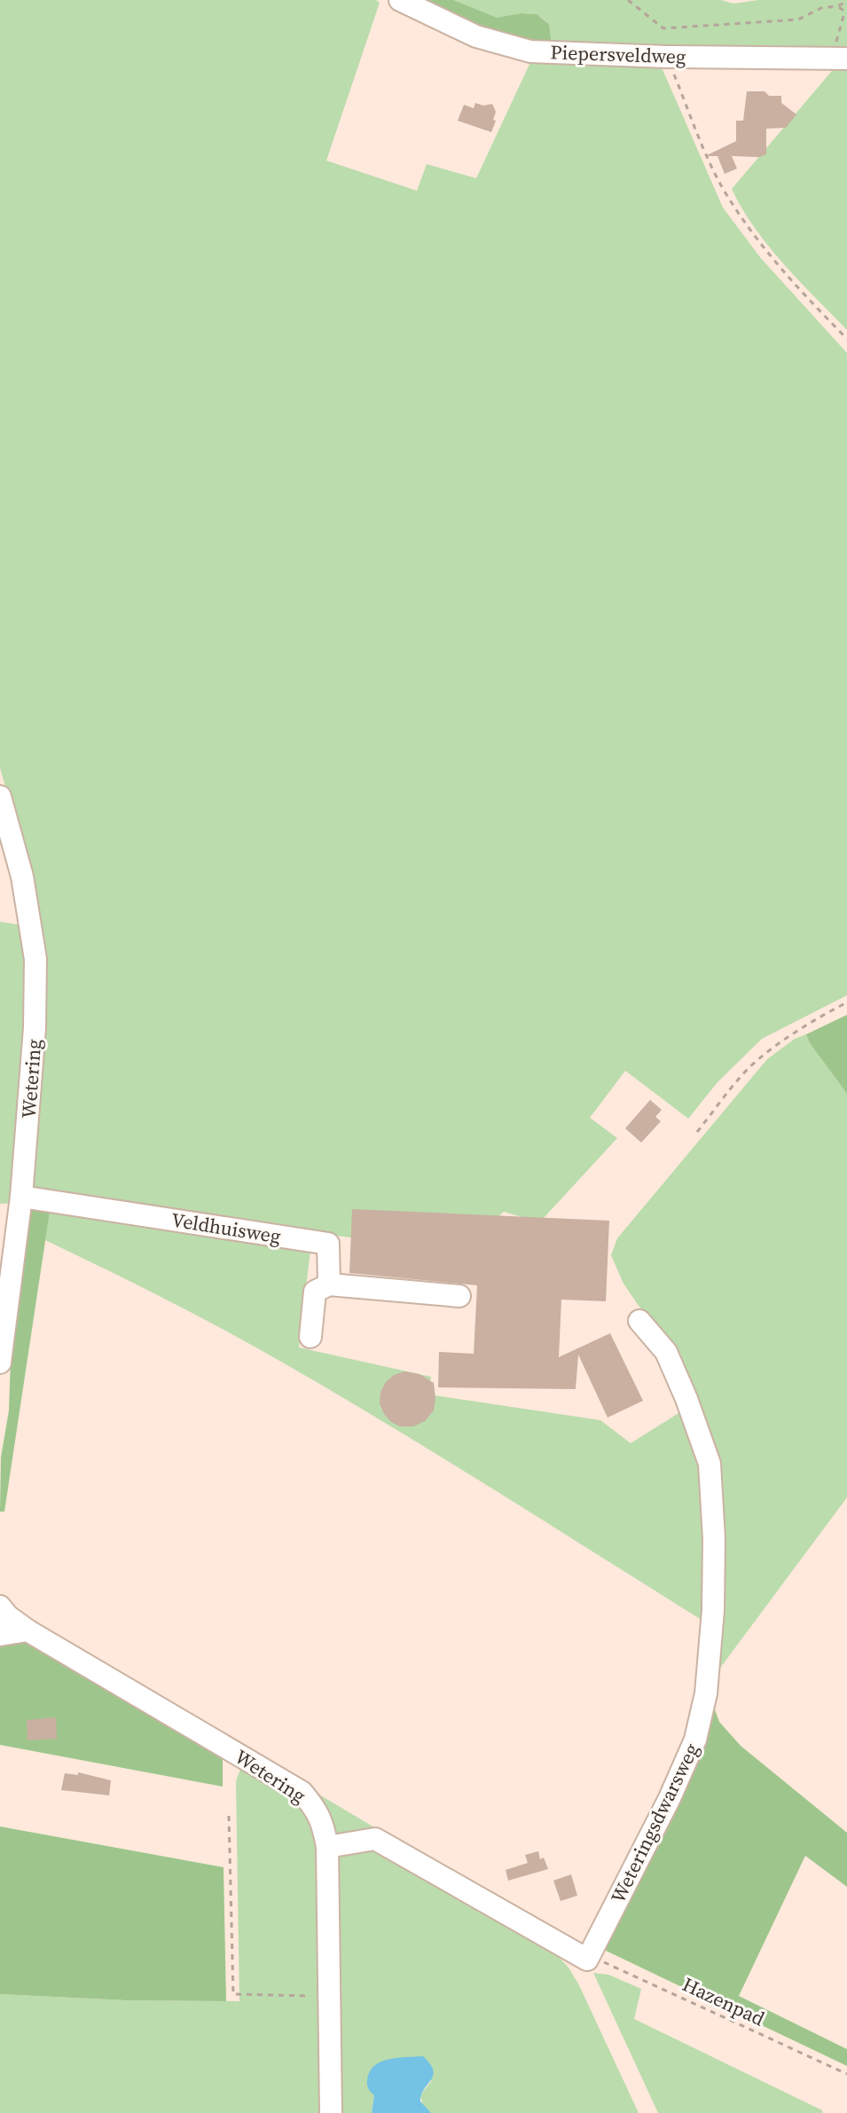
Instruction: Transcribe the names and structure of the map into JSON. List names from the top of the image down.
{
  "streets": {
    "street": [
      "Piepersveldweg",
      "Wetering",
      "Veldhuisweg",
      "Weteringsdwarsweg"
    ],
    "path": ["Hazenpad"]
  },
  "crossings": [
    ["Wetering", "Veldhuisweg"],
    ["Weteringsdwarsweg", "Hazenpad"]
  ]
}
